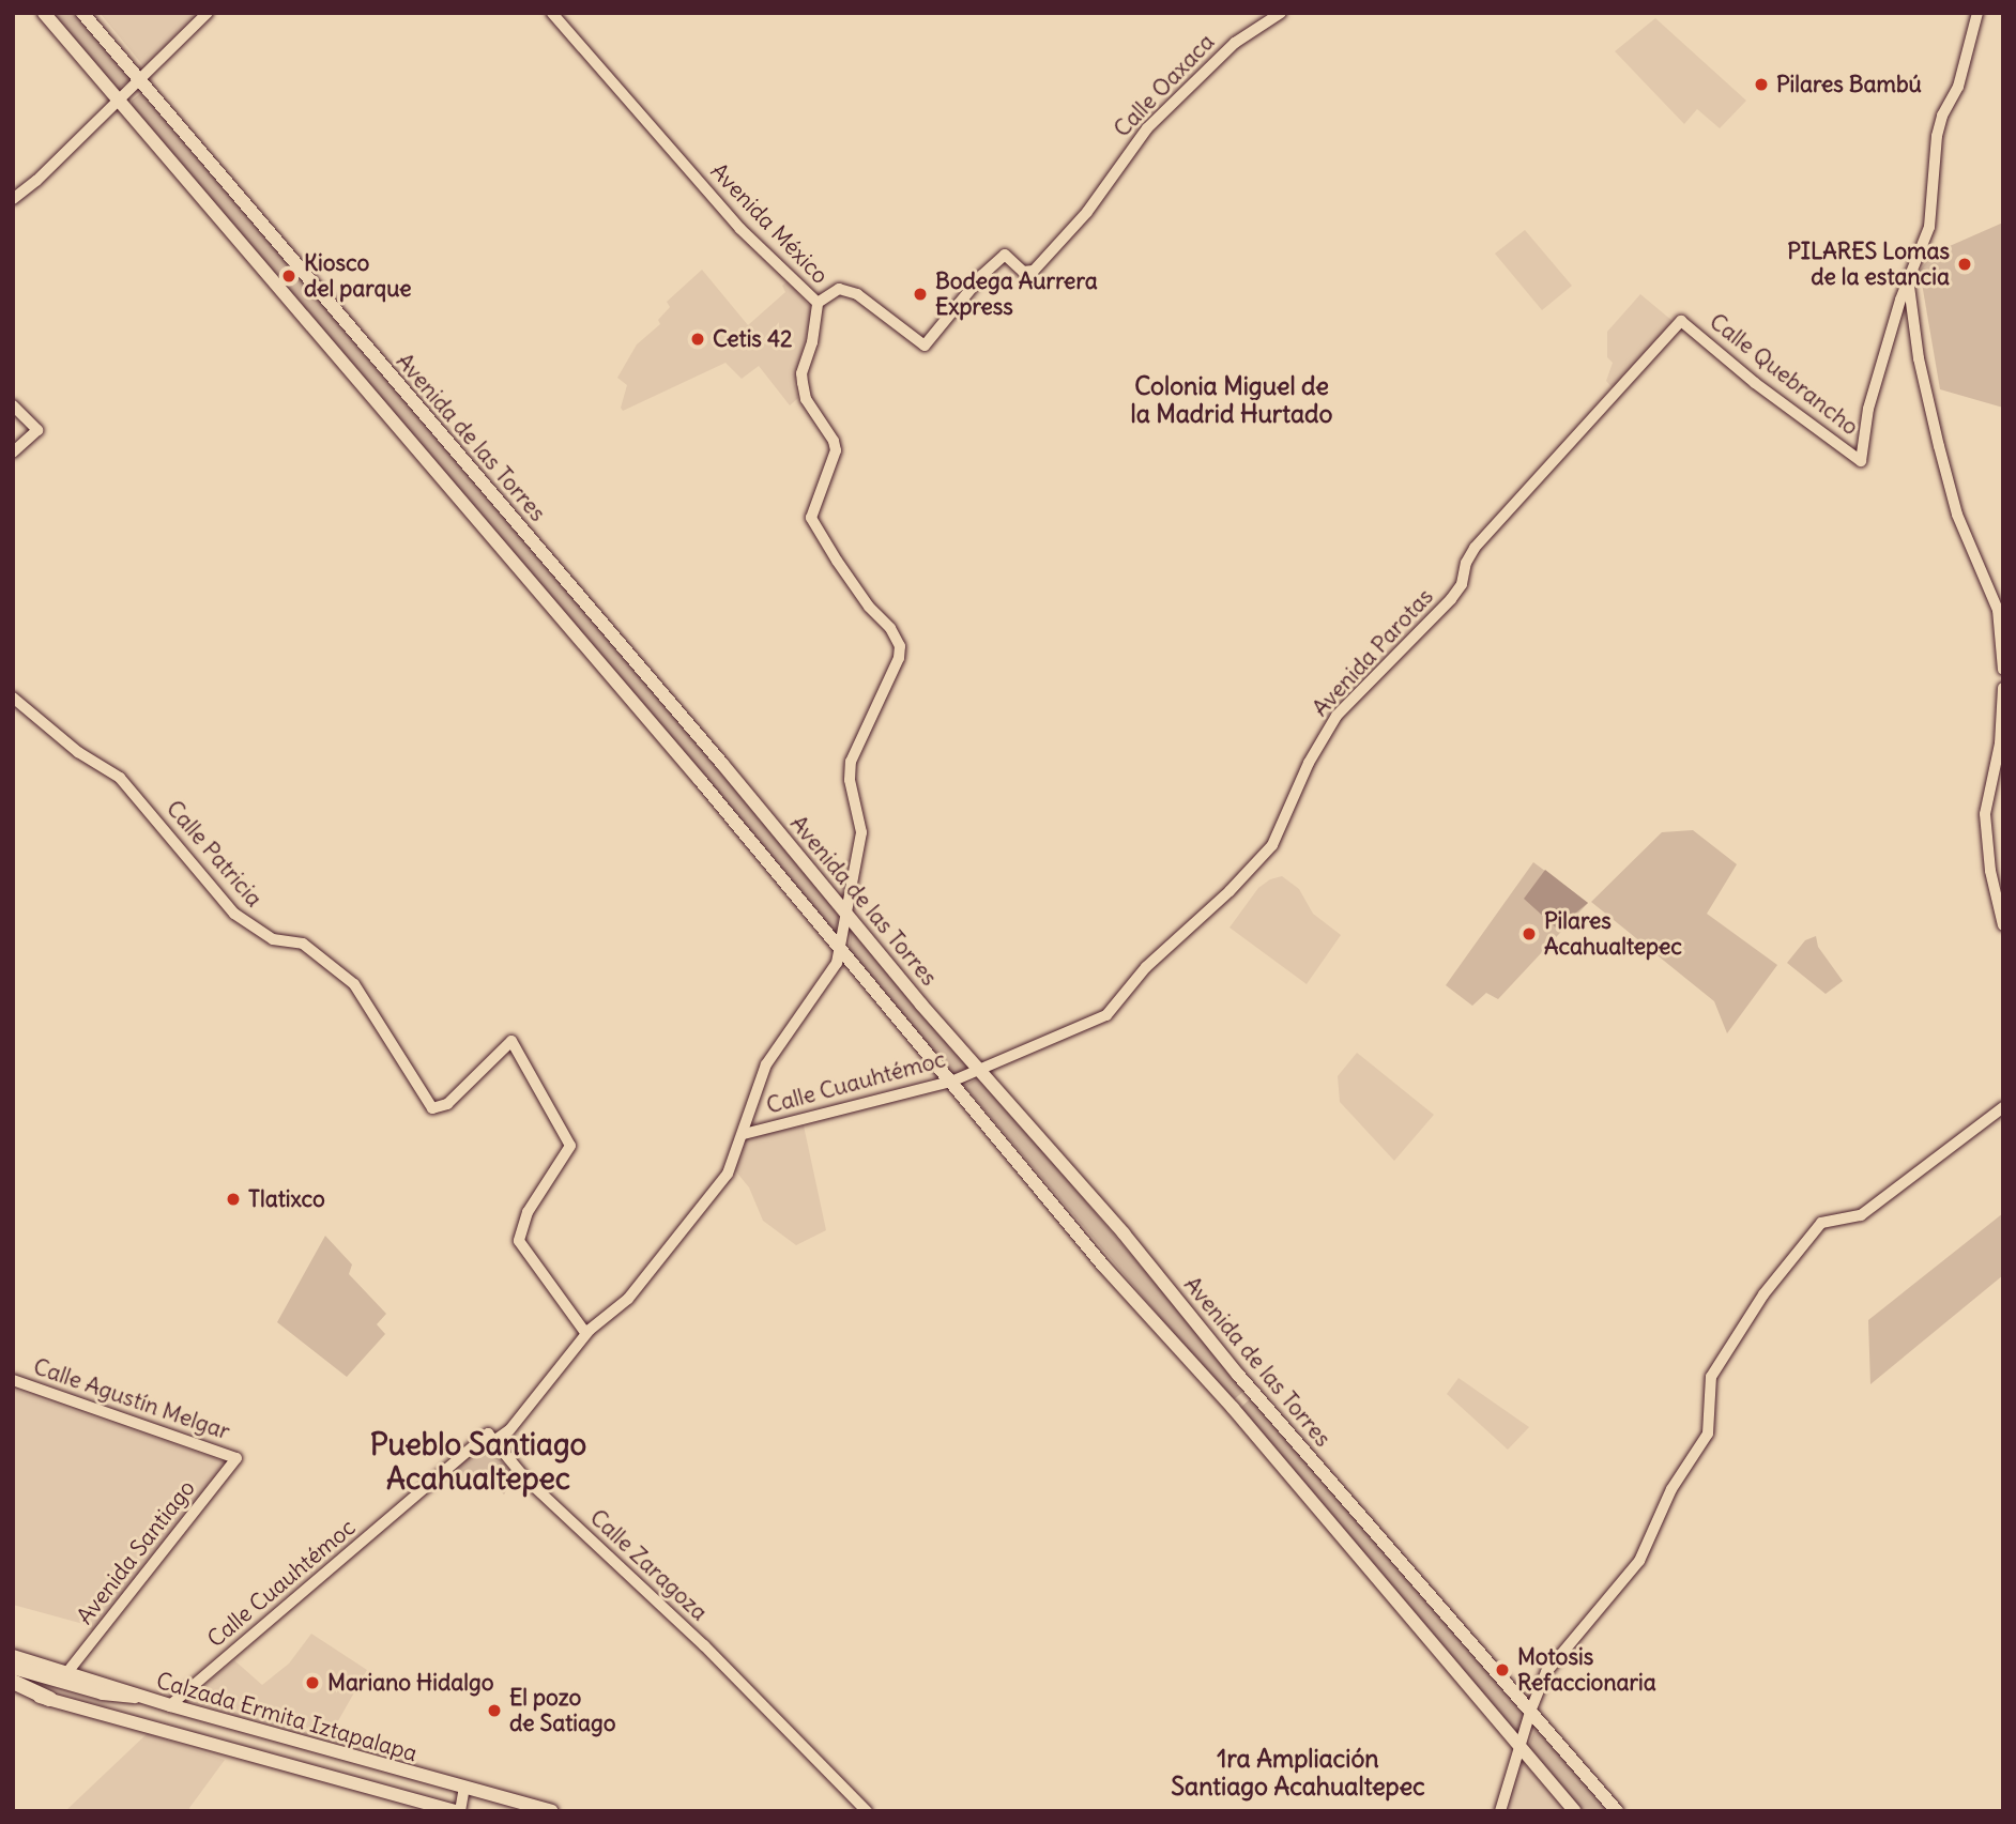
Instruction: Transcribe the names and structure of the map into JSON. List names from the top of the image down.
{
  "streets": {
    "main road": ["Avenida de las Torres", "Calzada Ermita Iztapalapa"],
    "street": [
      "Calle Oaxaca",
      "Avenida México",
      "Calle Quebrancho",
      "Avenida Parotas",
      "Calle Patricia",
      "Calle Cuauhtémoc",
      "Calle Agustín Melgar",
      "Avenida Santiago",
      "Calle Zaragoza"
    ]
  },
  "crossings": [
    ["Calle Oaxaca", "Avenida México"],
    ["Avenida México", "Avenida de las Torres"],
    ["Avenida México", "Calle Cuauhtémoc"],
    ["Calle Quebrancho", "Avenida Parotas"],
    ["Avenida de las Torres", "Avenida Parotas"],
    ["Avenida de las Torres", "Calle Cuauhtémoc"],
    ["Avenida Parotas", "Calle Cuauhtémoc"],
    ["Calle Patricia", "Calle Cuauhtémoc"],
    ["Calle Cuauhtémoc", "Calle Zaragoza"],
    ["Calle Cuauhtémoc", "Calzada Ermita Iztapalapa"],
    ["Calle Agustín Melgar", "Avenida Santiago"],
    ["Avenida Santiago", "Calzada Ermita Iztapalapa"]
  ],
  "districts": ["Colonia Miguel de la Madrid Hurtado", "Pueblo Santiago Acahualtepec", "1ra Ampliación Santiago Acahualtepec"],
  "places": [
    "Pilares Bambú",
    "PILARES Lomas de la estancia",
    "Kiosco del parque",
    "Bodega Aurrera Express",
    "Cetis 42",
    "Pilares Acahualtepec",
    "Tlatixco",
    "Motosis Refaccionaria",
    "Mariano Hidalgo",
    "El pozo de Satiago"
  ]
}
